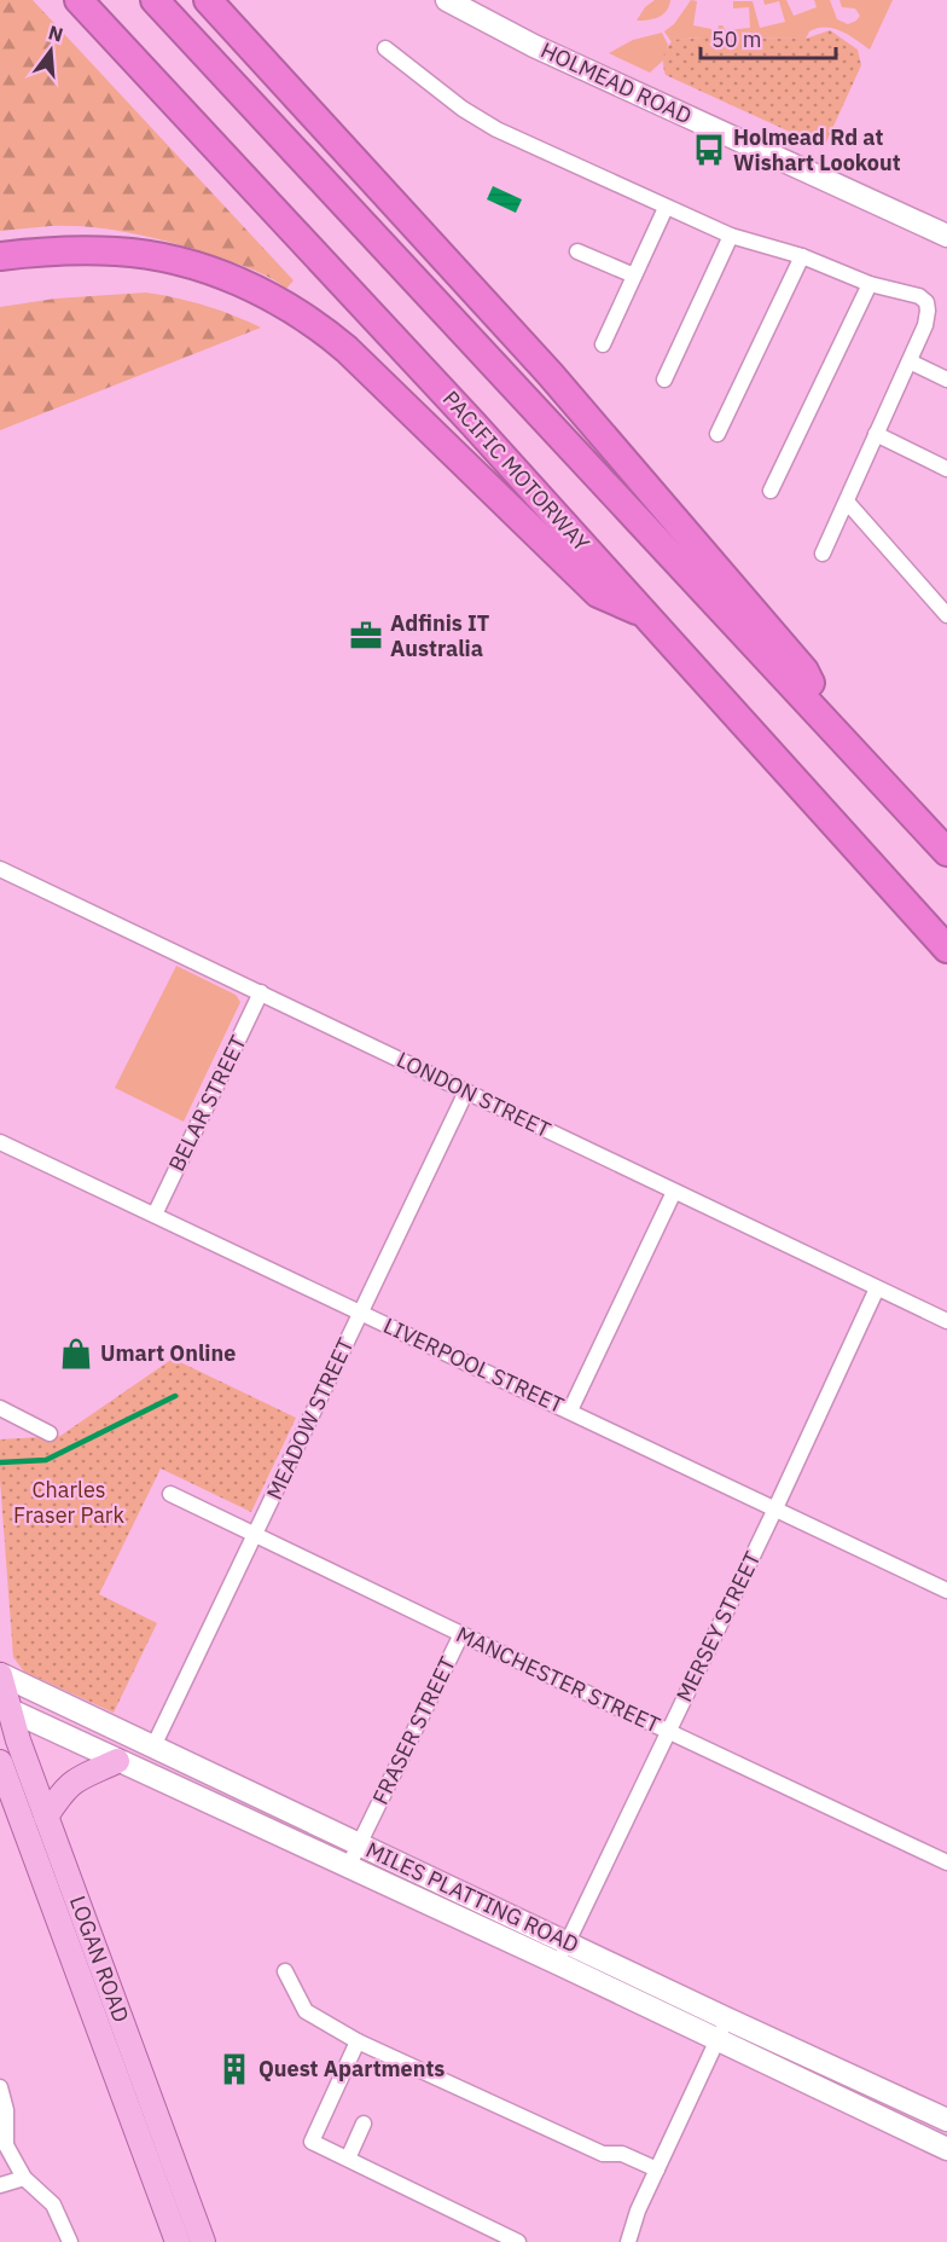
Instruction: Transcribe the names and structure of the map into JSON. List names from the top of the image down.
{
  "streets": {
    "highway": ["PACIFIC MOTORWAY"],
    "main road": ["HOLMEAD ROAD", "MILES PLATTING ROAD", "LOGAN ROAD"],
    "street": [
      "LONDON STREET",
      "BELAR STREET",
      "LIVERPOOL STREET",
      "MEADOW STREET",
      "MERSEY STREET",
      "MANCHESTER STREET",
      "FRASER STREET"
    ]
  },
  "crossings": [
    ["LONDON STREET", "BELAR STREET"],
    ["LONDON STREET", "MEADOW STREET"],
    ["LONDON STREET", "MERSEY STREET"],
    ["BELAR STREET", "LIVERPOOL STREET"],
    ["LIVERPOOL STREET", "MEADOW STREET"],
    ["LIVERPOOL STREET", "MERSEY STREET"],
    ["MEADOW STREET", "MANCHESTER STREET"],
    ["MEADOW STREET", "MILES PLATTING ROAD"],
    ["MERSEY STREET", "MANCHESTER STREET"],
    ["MERSEY STREET", "MILES PLATTING ROAD"],
    ["MANCHESTER STREET", "FRASER STREET"],
    ["FRASER STREET", "MILES PLATTING ROAD"],
    ["MILES PLATTING ROAD", "LOGAN ROAD"]
  ],
  "parks": ["Charles Fraser Park"],
  "places": {
    "bus stop": ["Holmead Rd at Wishart Lookout"],
    "office": ["Adfinis IT Australia"],
    "shop": ["Umart Online"],
    "building": ["Quest Apartments"]
  },
  "scale_bar": "50 m",
  "north": "top"
}
